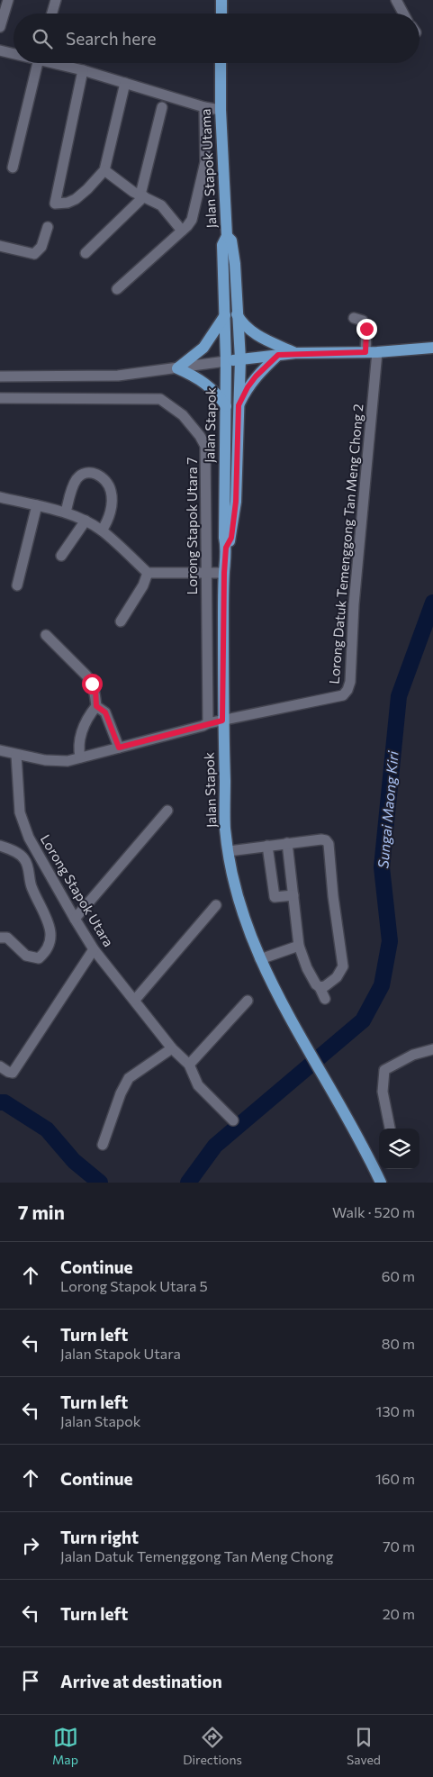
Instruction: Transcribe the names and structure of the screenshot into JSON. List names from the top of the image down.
{
  "streets": {
    "main road": ["Jalan Stapok Utama", "Jalan Stapok"],
    "street": ["Lorong Stapok Utara 7", "Lorong Datuk Temenggong Tan Meng Chong 2", "Lorong Stapok Utara"]
  },
  "crossings": [
    ["Jalan Stapok Utama", "Jalan Stapok"],
    ["Jalan Stapok", "Lorong Datuk Temenggong Tan Meng Chong 2"],
    ["Lorong Stapok Utara 7", "Lorong Datuk Temenggong Tan Meng Chong 2"],
    ["Lorong Datuk Temenggong Tan Meng Chong 2", "Lorong Stapok Utara"]
  ],
  "water": ["Sungai Maong Kiri"],
  "page": {
    "search": "Search here",
    "heading": ["7 min", "Walk · 520 m"],
    "list": [
      ["Continue", "Lorong Stapok Utara 5", "60 m"],
      ["Turn left", "Jalan Stapok Utara", "80 m"],
      ["Turn left", "Jalan Stapok", "130 m"],
      ["Continue", "160 m"],
      ["Turn right", "Jalan Datuk Temenggong Tan Meng Chong", "70 m"],
      ["Turn left", "20 m"],
      "Arrive at destination"
    ],
    "nav": ["Map", "Directions", "Saved"]
  }
}
